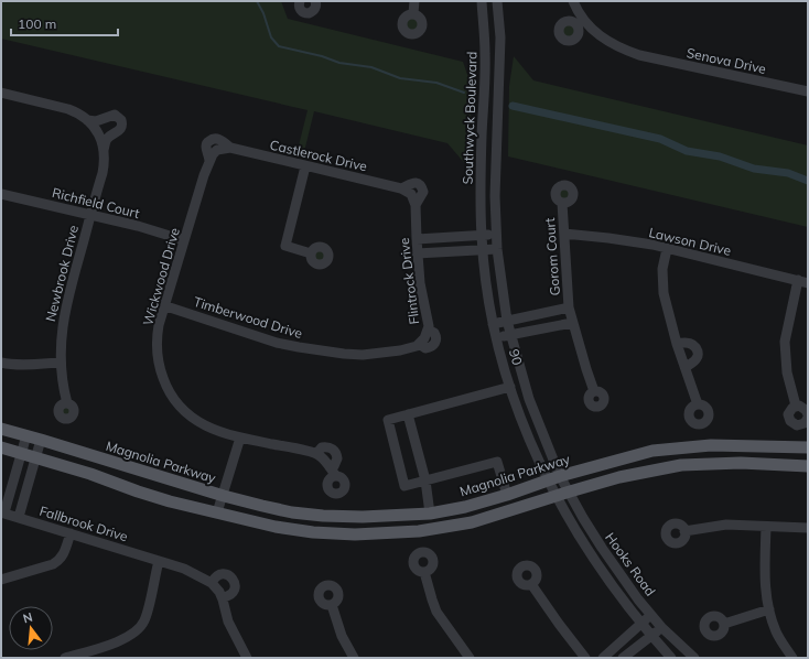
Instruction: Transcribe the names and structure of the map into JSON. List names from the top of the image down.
{
  "streets": {
    "main road": ["Magnolia Parkway"],
    "street": [
      "Senova Drive",
      "Southwyck Boulevard",
      "Castlerock Drive",
      "Richfield Court",
      "Lawson Drive",
      "Gorom Court",
      "Newbrook Drive",
      "Wickwood Drive",
      "Flintrock Drive",
      "Timberwood Drive",
      "90",
      "Fallbrook Drive",
      "Hooks Road"
    ]
  },
  "crossings": [
    ["Southwyck Boulevard", "90"],
    ["Castlerock Drive", "Wickwood Drive"],
    ["Castlerock Drive", "Flintrock Drive"],
    ["Richfield Court", "Newbrook Drive"],
    ["Richfield Court", "Wickwood Drive"],
    ["Lawson Drive", "Gorom Court"],
    ["Gorom Court", "90"],
    ["Wickwood Drive", "Timberwood Drive"],
    ["Flintrock Drive", "Timberwood Drive"],
    ["90", "Magnolia Parkway"],
    ["90", "Hooks Road"],
    ["Magnolia Parkway", "Hooks Road"]
  ],
  "scale_bar": "100 m",
  "north": "top"
}
